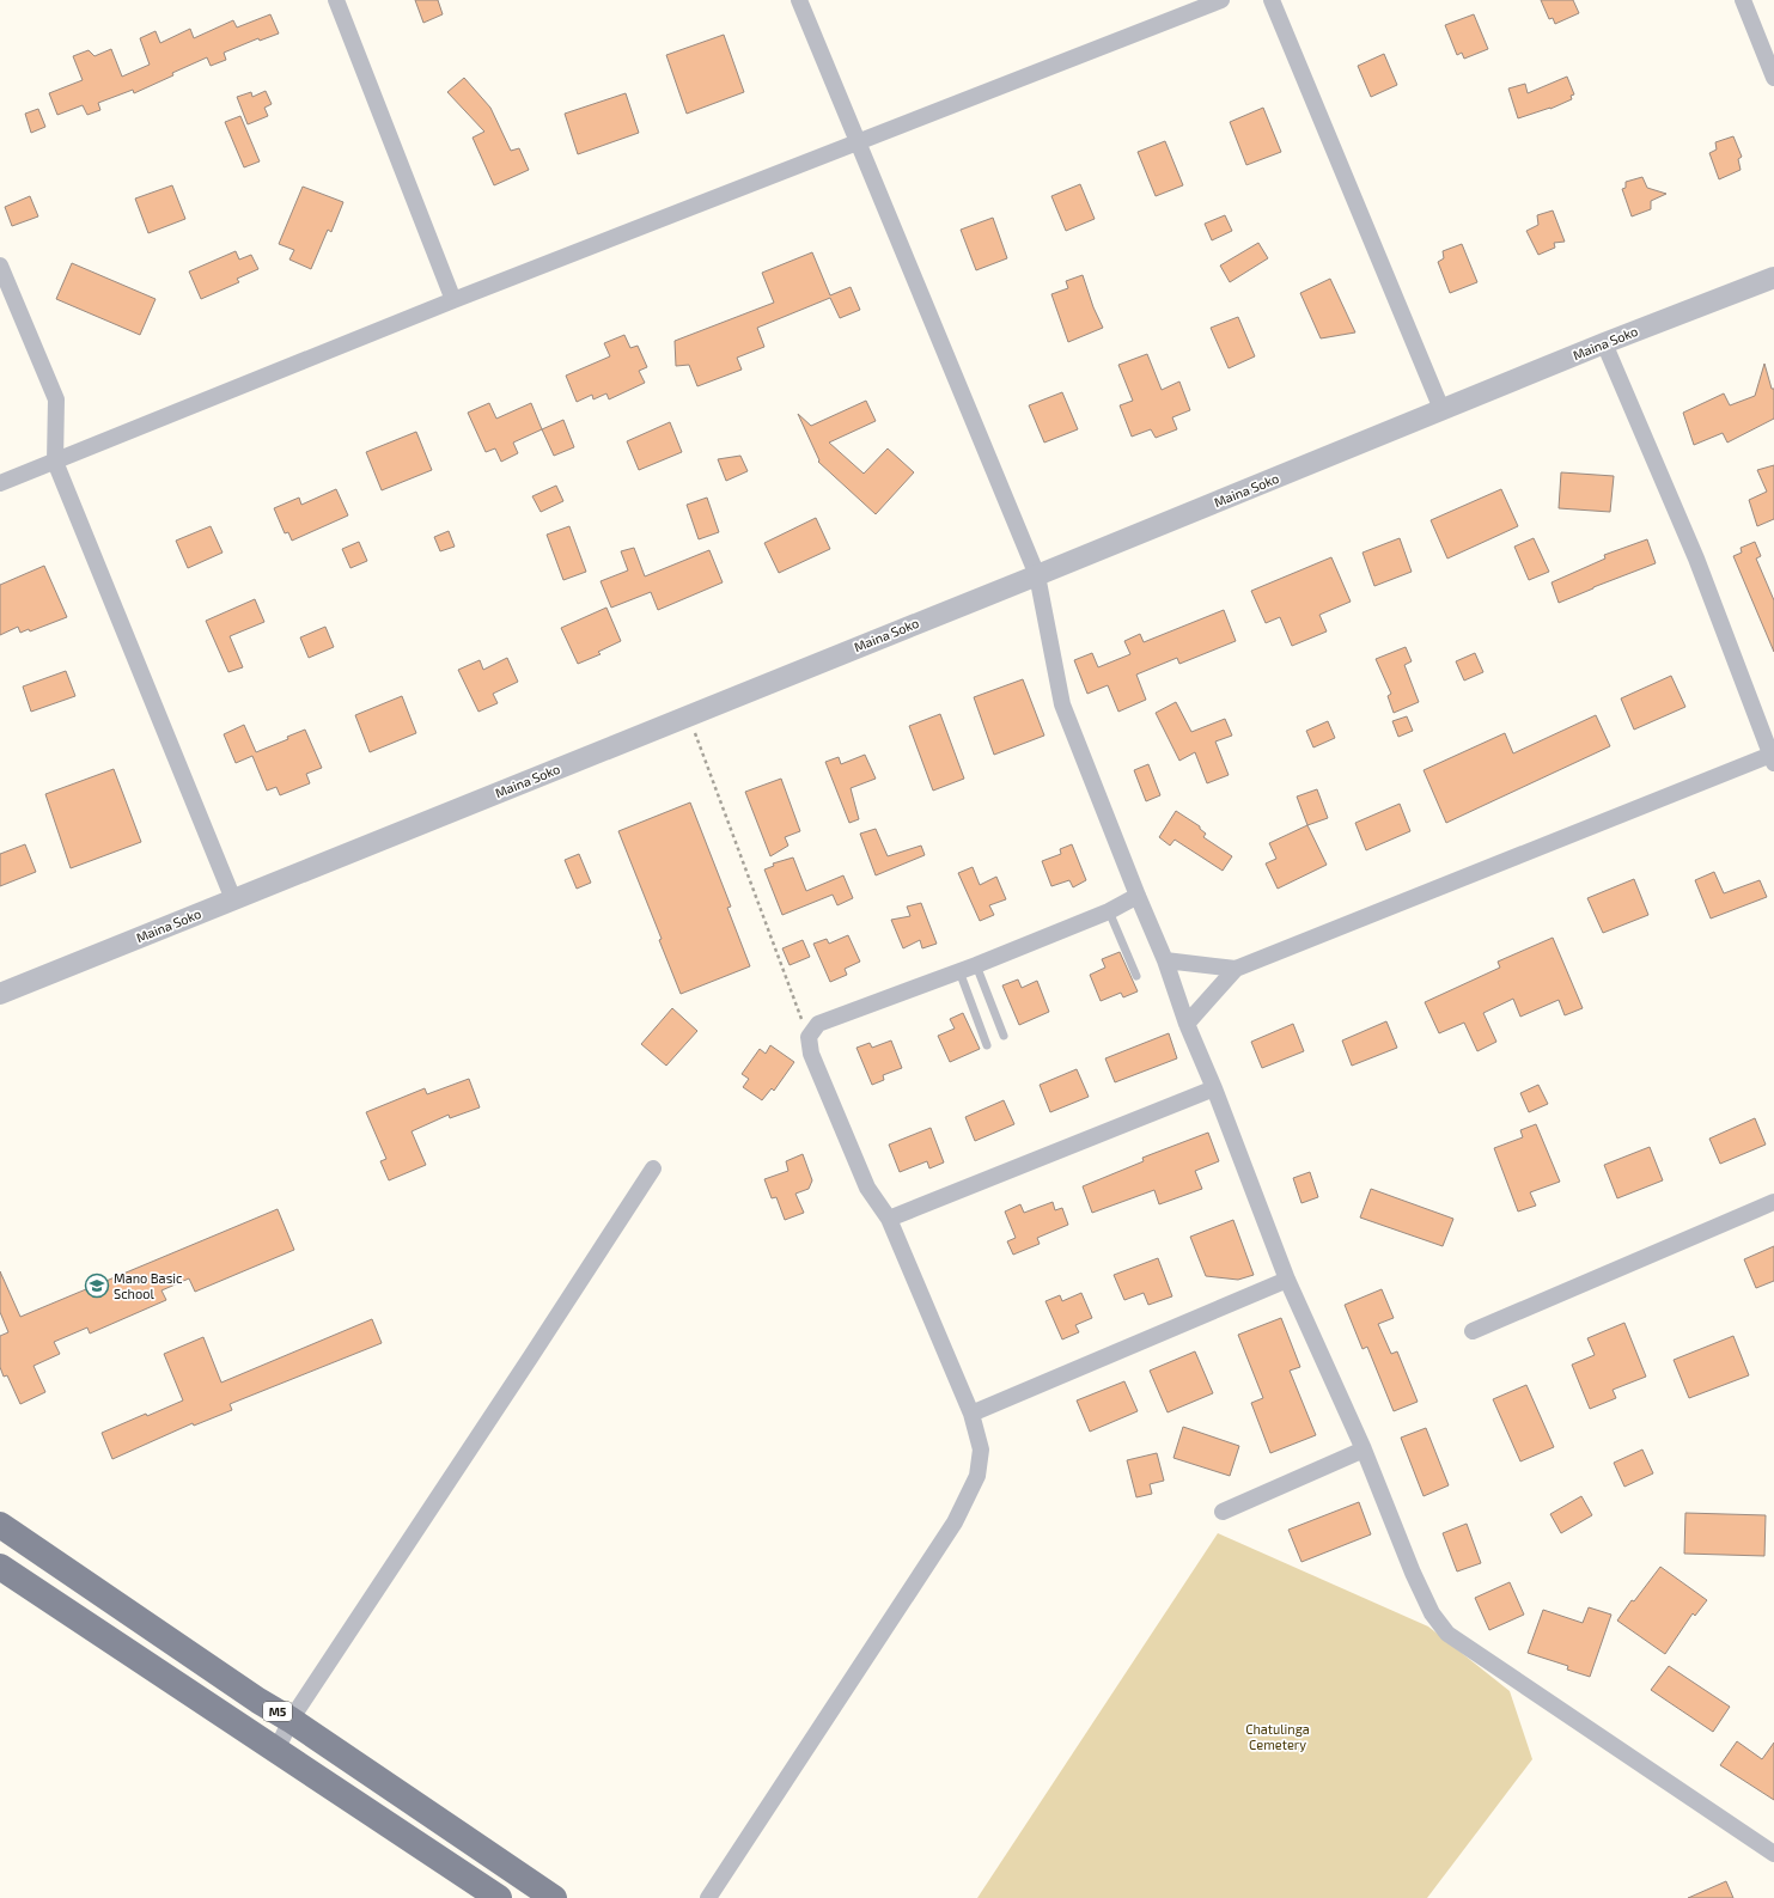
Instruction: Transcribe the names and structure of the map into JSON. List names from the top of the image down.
{
  "streets": {
    "main road": ["M5"],
    "street": ["Maina Soko"]
  },
  "parks": ["Chatulinga Cemetery"],
  "places": {
    "school or university": ["Mano Basic School"]
  }
}
